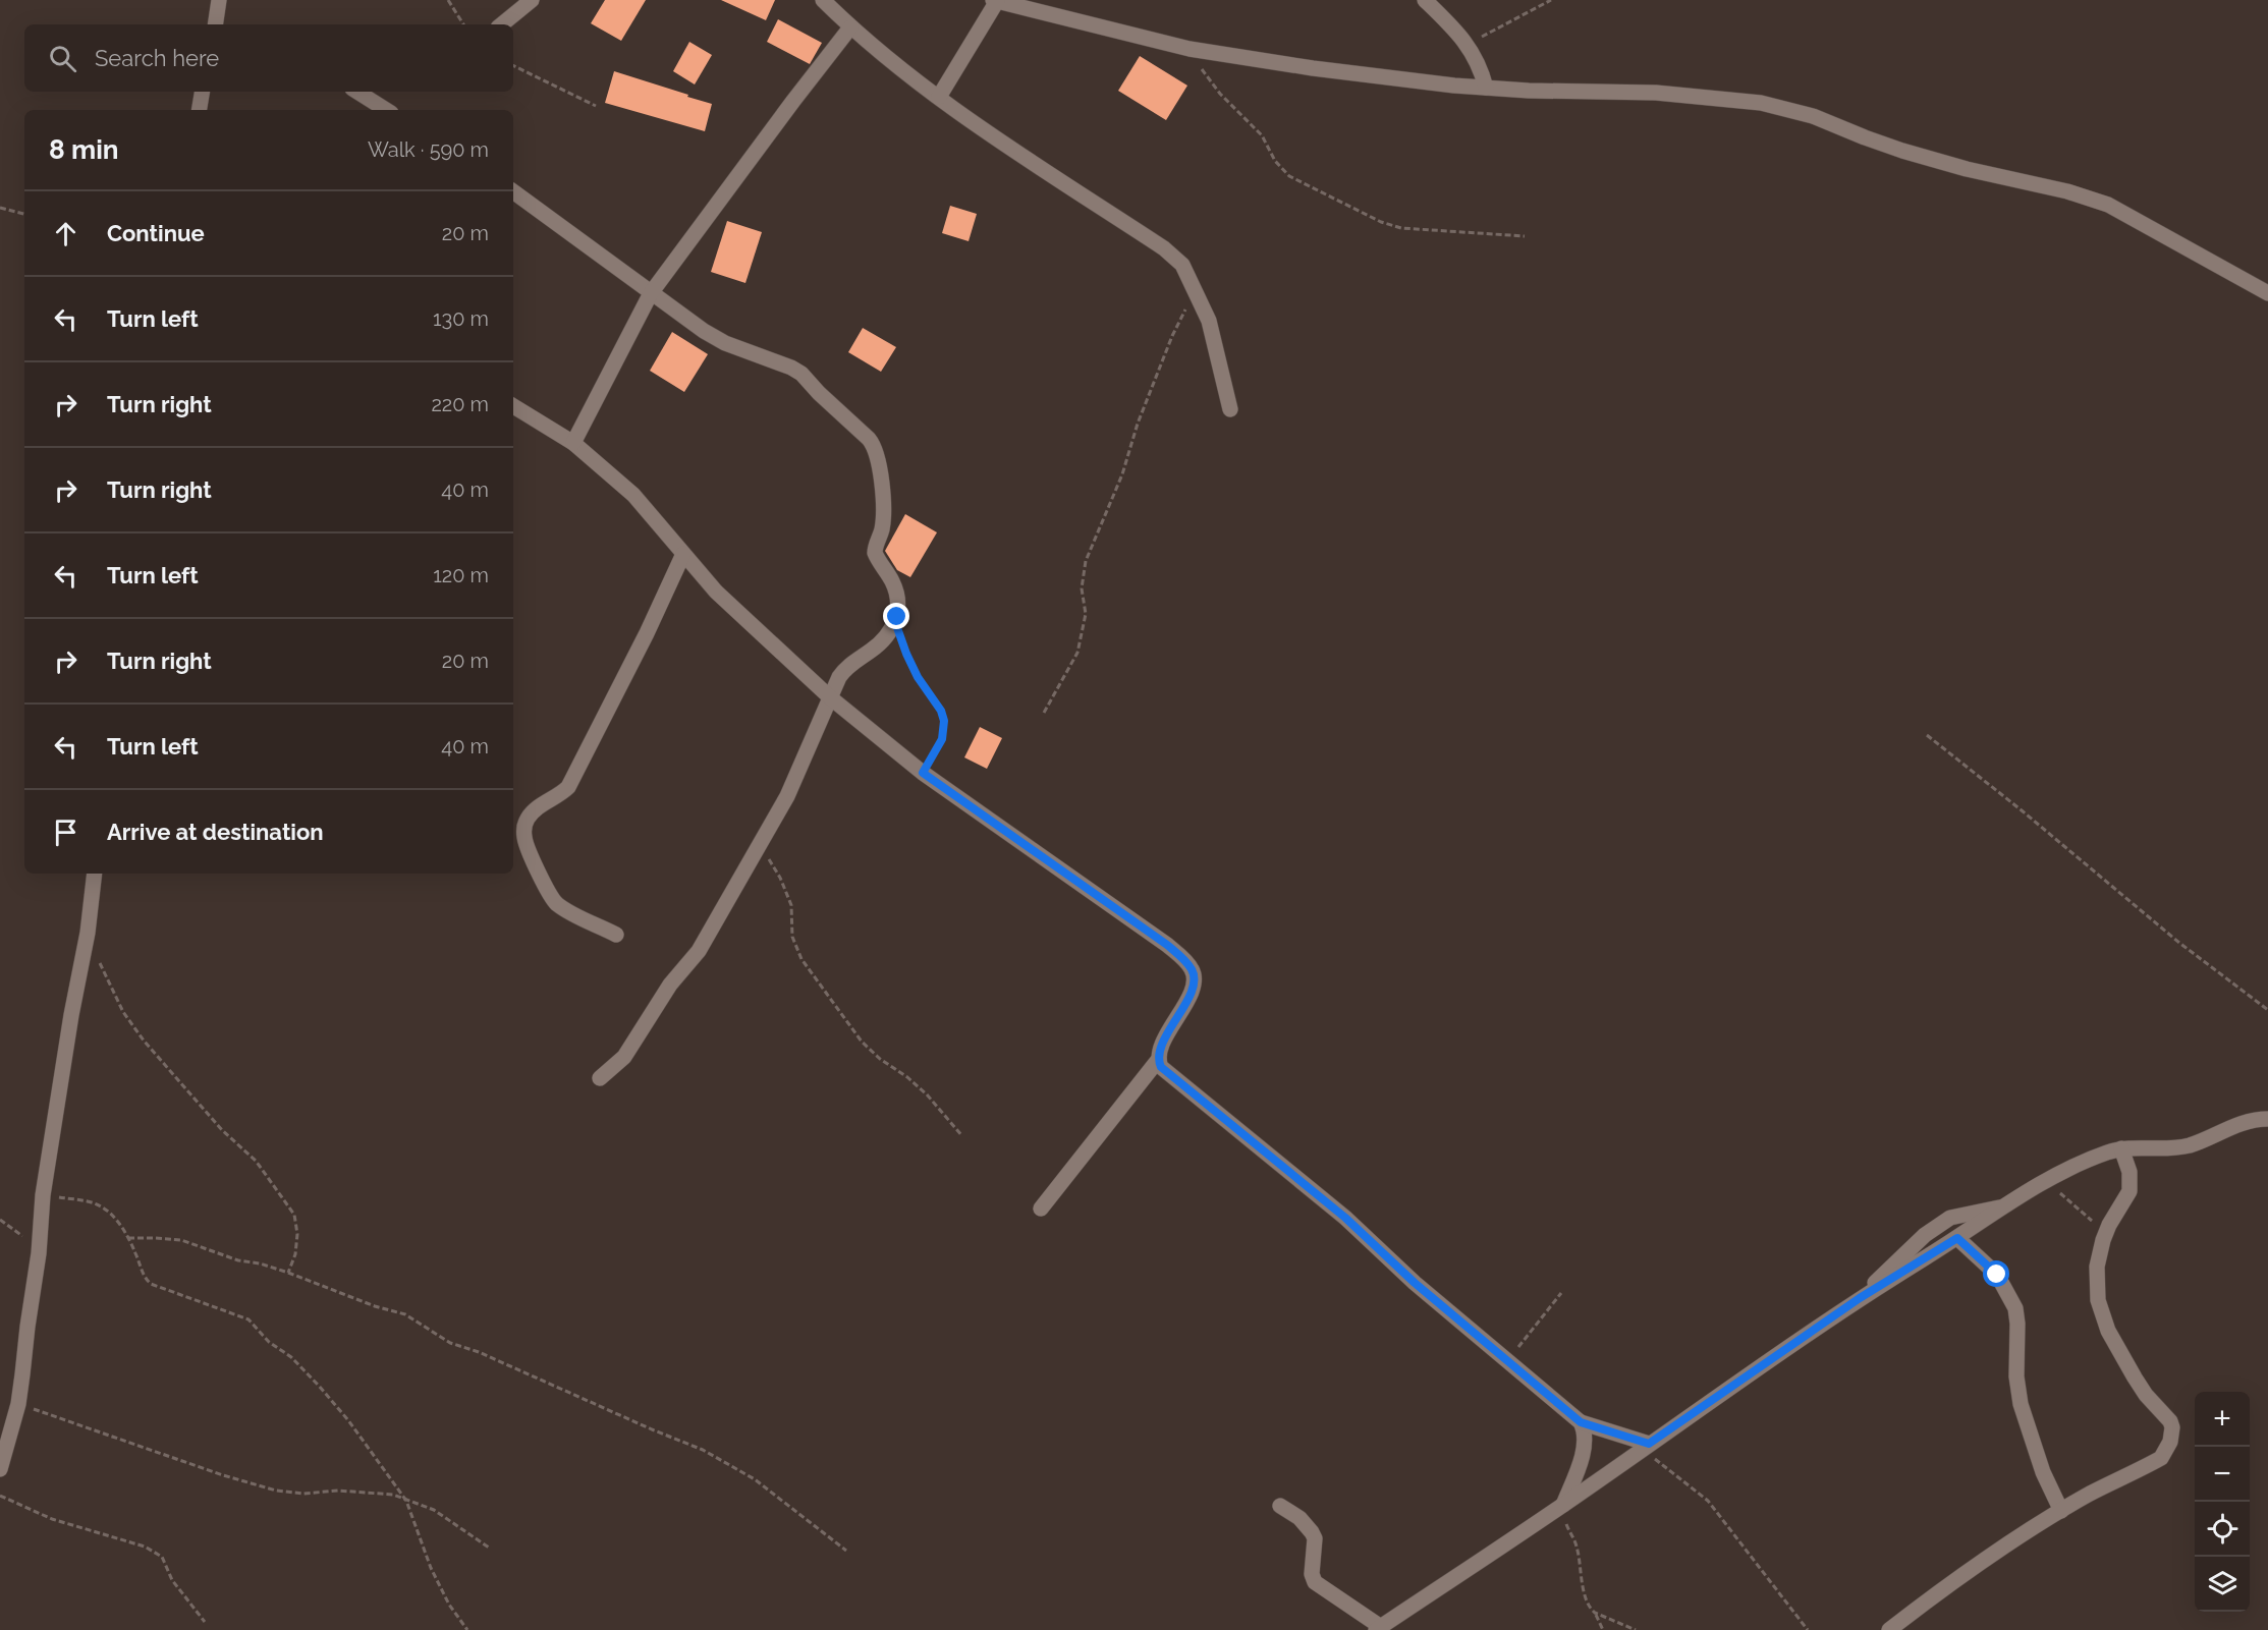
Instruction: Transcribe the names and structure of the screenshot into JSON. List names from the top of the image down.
{
  "page": {
    "search": "Search here",
    "heading": ["8 min", "Walk · 590 m"],
    "list": [
      ["Continue", "20 m"],
      ["Turn left", "130 m"],
      ["Turn right", "220 m"],
      ["Turn right", "40 m"],
      ["Turn left", "120 m"],
      ["Turn right", "20 m"],
      ["Turn left", "40 m"],
      "Arrive at destination"
    ],
    "map_buttons": ["+", "−"]
  }
}
